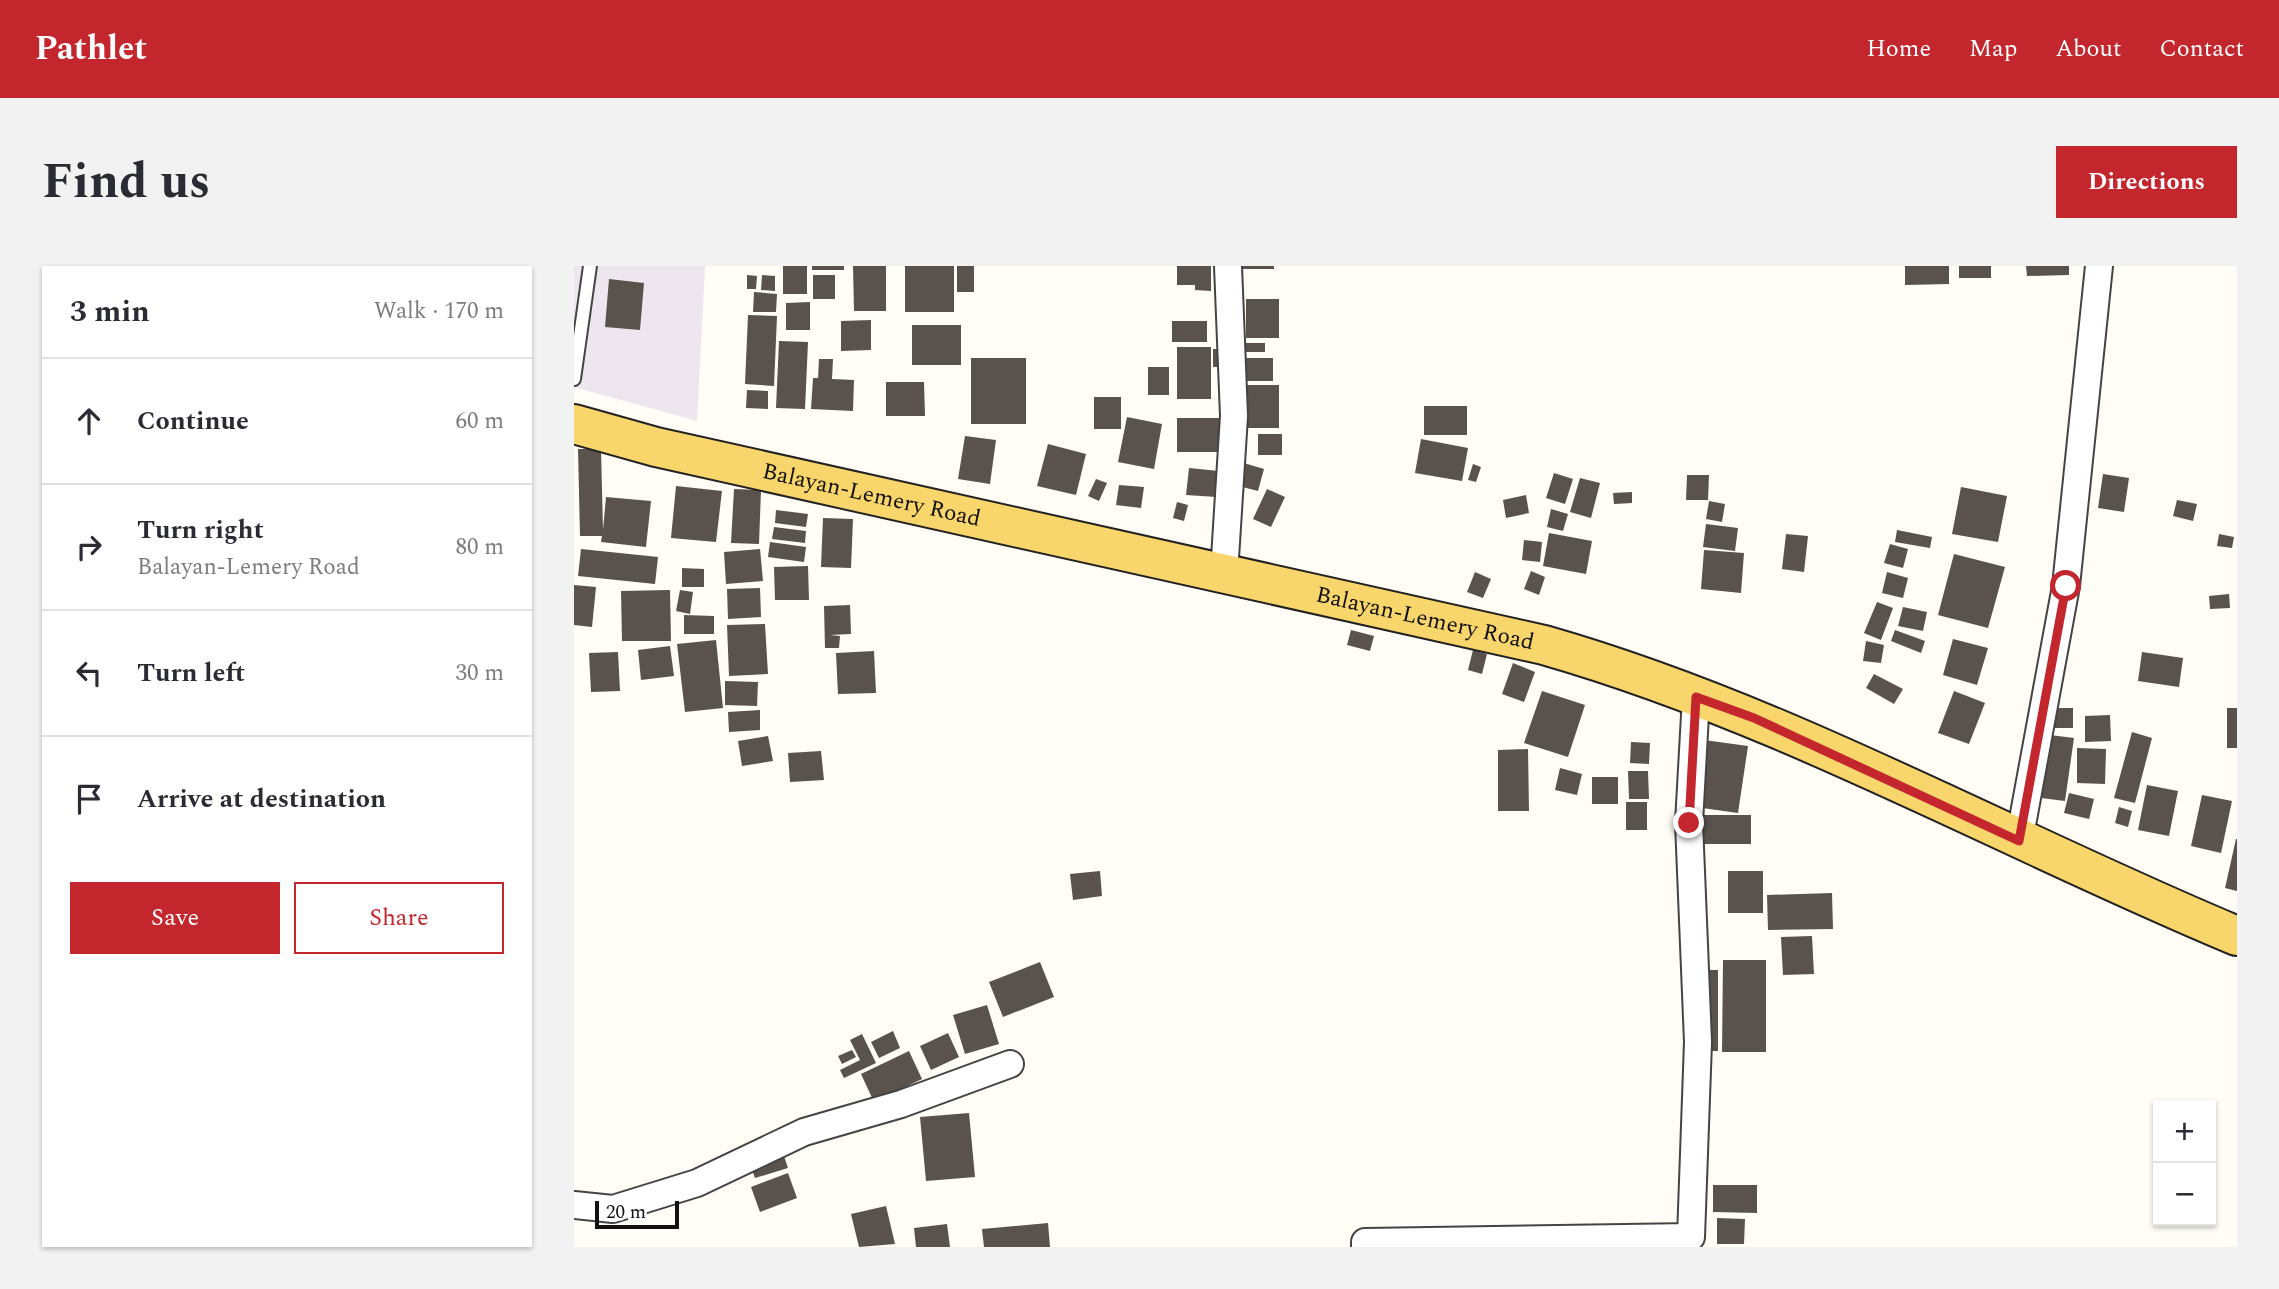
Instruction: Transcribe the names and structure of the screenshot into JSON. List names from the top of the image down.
{
  "streets": {
    "main road": ["Balayan-Lemery Road"]
  },
  "scale_bar": "20 m",
  "page": {
    "header": "Pathlet",
    "nav": [
      "Home",
      "Map",
      "About",
      "Contact"
    ],
    "title": "Find us",
    "buttons": [
      "Directions",
      ["Save", "Share"]
    ],
    "heading": ["3 min", "Walk · 170 m"],
    "list": [
      ["Continue", "60 m"],
      ["Turn right", "Balayan-Lemery Road", "80 m"],
      ["Turn left", "30 m"],
      "Arrive at destination"
    ],
    "map_buttons": ["+", "−"],
    "scale": "20 m"
  }
}
